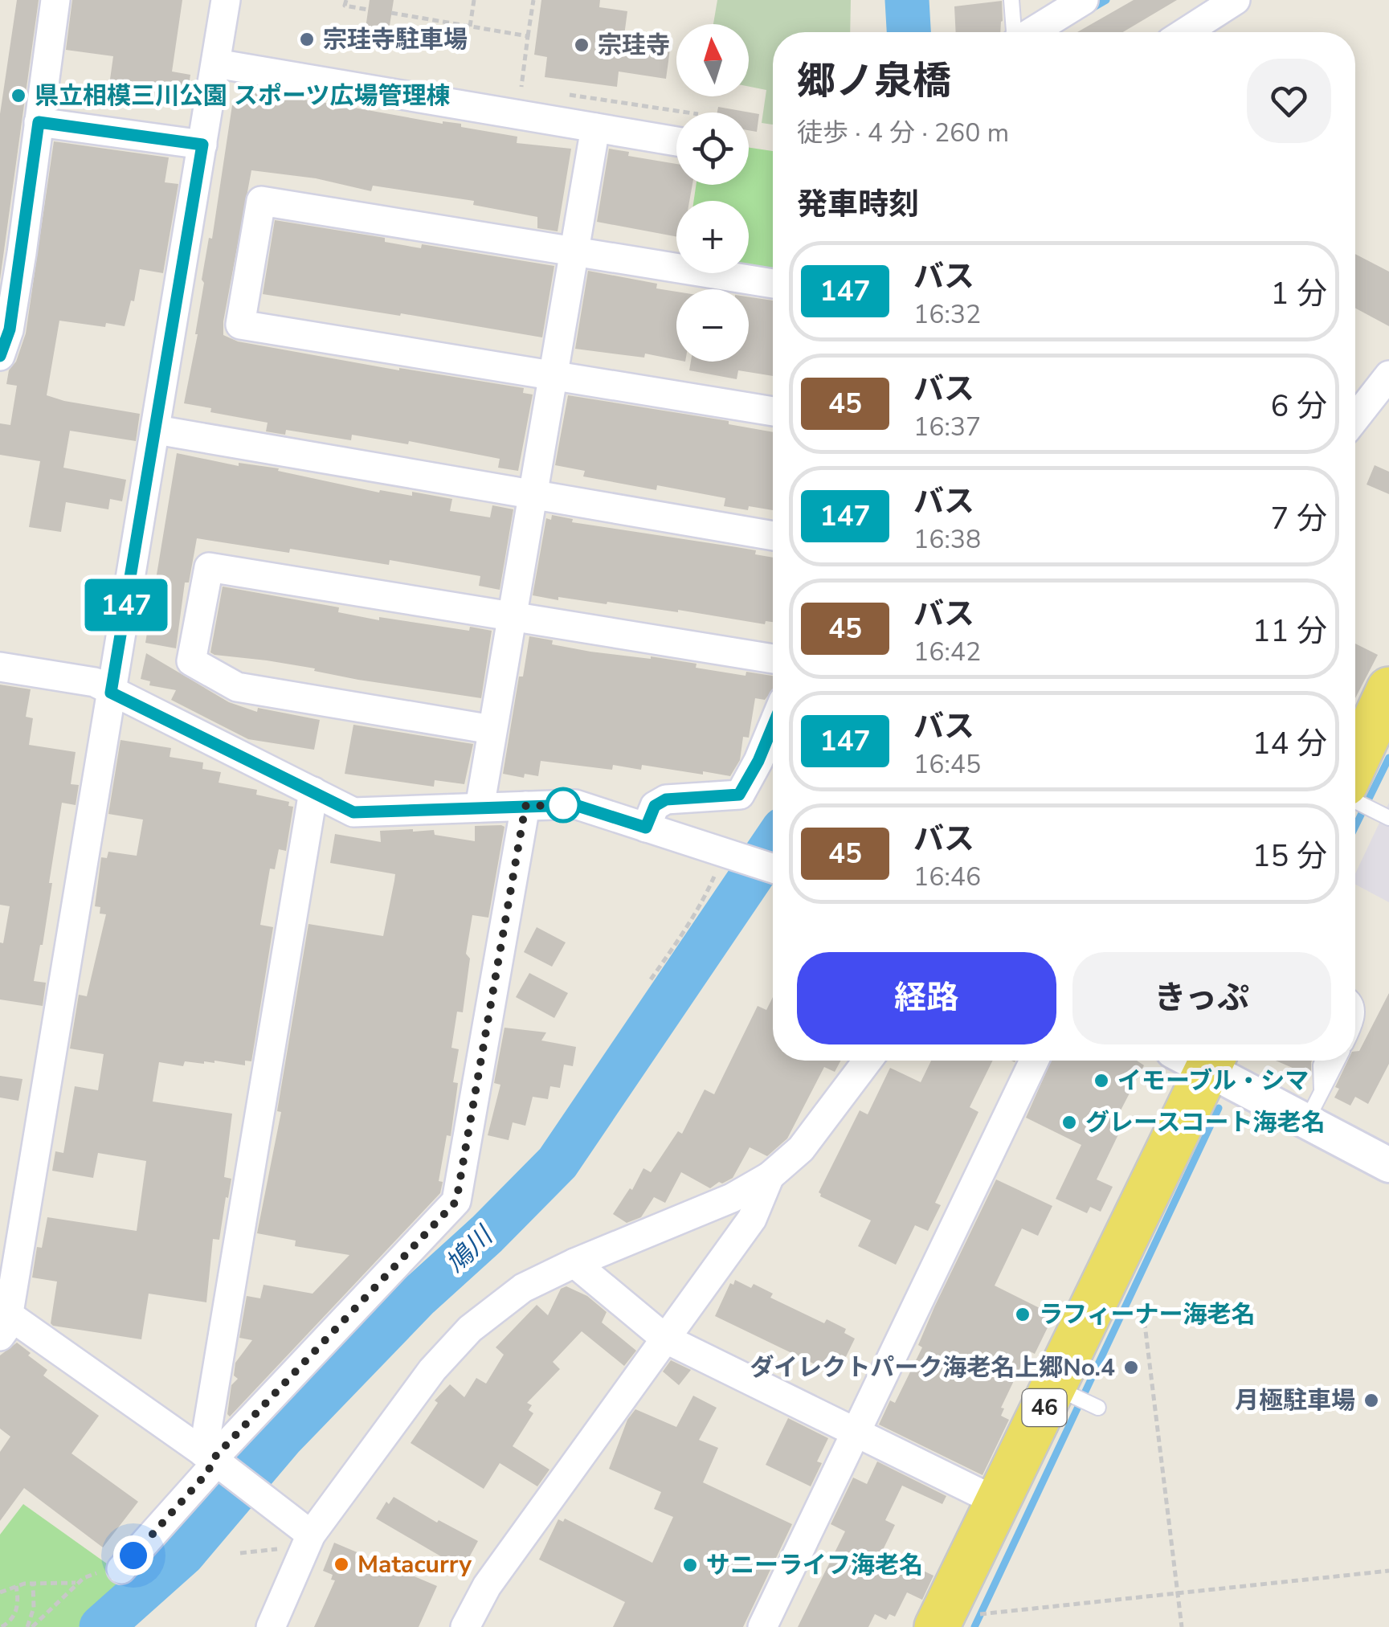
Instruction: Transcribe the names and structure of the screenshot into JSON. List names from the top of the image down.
{
  "streets": {
    "main road": ["46"]
  },
  "water": ["鳩川"],
  "places": [
    "宗珪寺駐車場",
    "宗珪寺",
    "県立相模三川公園 スポーツ広場管理棟",
    "イモーブル・シマ",
    "グレースコート海老名",
    "ラフィーナー海老名",
    "ダイレクトパーク海老名上郷No.4",
    "月極駐車場",
    "Matacurry",
    "サニーライフ海老名"
  ],
  "lines": ["bus line 147"],
  "north": "top",
  "page": {
    "on_map": "147",
    "map_buttons": ["+", "−"],
    "heading": [
      ["郷ノ泉橋", "徒歩 · 4 分 · 260 m"],
      "発車時刻"
    ],
    "list": [
      {
        "mark": "147",
        "name": "バス",
        "note": "16:32",
        "value": "1 分"
      },
      {
        "mark": "45",
        "name": "バス",
        "note": "16:37",
        "value": "6 分"
      },
      {
        "mark": "147",
        "name": "バス",
        "note": "16:38",
        "value": "7 分"
      },
      {
        "mark": "45",
        "name": "バス",
        "note": "16:42",
        "value": "11 分"
      },
      {
        "mark": "147",
        "name": "バス",
        "note": "16:45",
        "value": "14 分"
      },
      {
        "mark": "45",
        "name": "バス",
        "note": "16:46",
        "value": "15 分"
      }
    ],
    "buttons": ["経路", "きっぷ"]
  }
}
